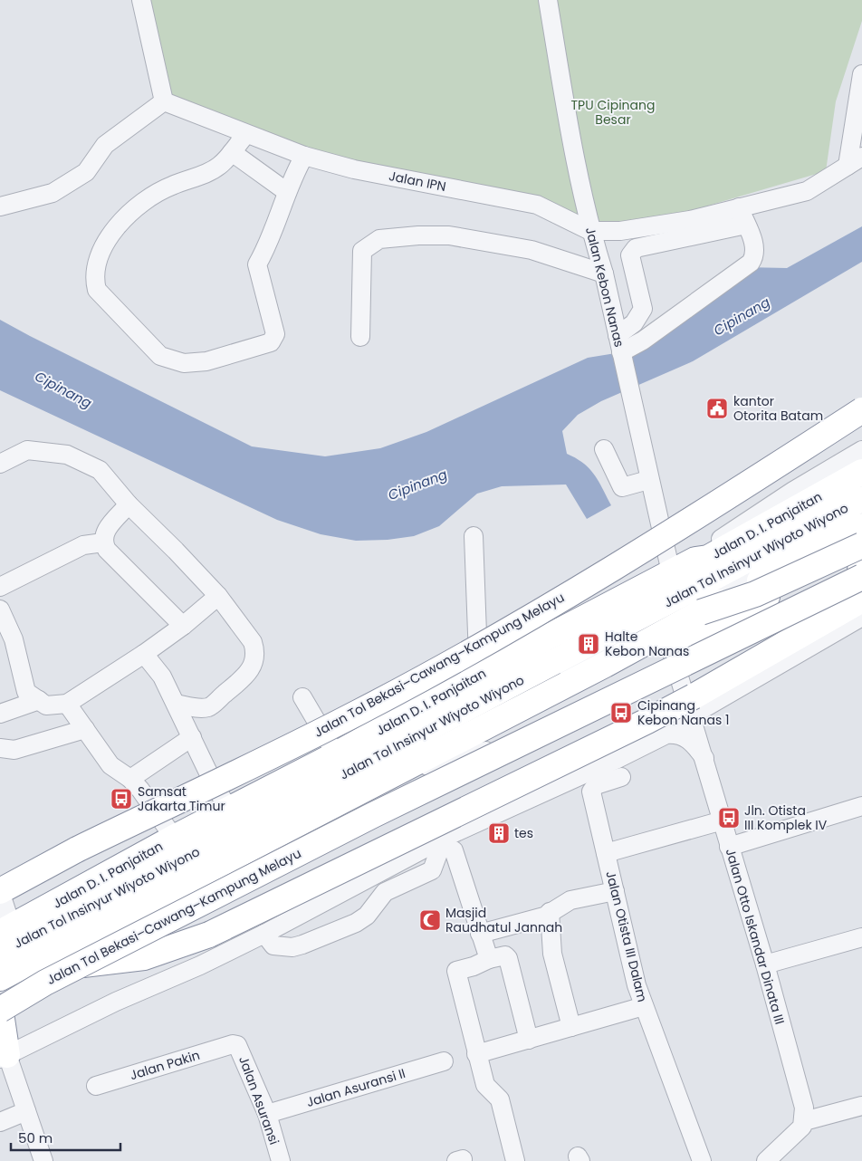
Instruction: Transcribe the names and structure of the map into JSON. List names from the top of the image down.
{
  "streets": {
    "highway": ["Jalan D. I. Panjaitan", "Jalan Tol Insinyur Wiyoto Wiyono", "Jalan Tol Bekasi–Cawang–Kampung Melayu"],
    "street": [
      "Jalan IPN",
      "Jalan Kebon Nanas",
      "Jalan Otista III Dalam",
      "Jalan Otto Iskandar Dinata III",
      "Jalan Pakin",
      "Jalan Asuransi II",
      "Jalan Asuransi"
    ]
  },
  "crossings": [
    ["Jalan IPN", "Jalan Kebon Nanas"],
    ["Jalan Kebon Nanas", "Jalan D. I. Panjaitan"],
    ["Jalan Pakin", "Jalan Asuransi"],
    ["Jalan Asuransi II", "Jalan Asuransi"]
  ],
  "water": ["Cipinang"],
  "parks": ["TPU Cipinang Besar"],
  "places": {
    "public building": ["kantor Otorita Batam"],
    "building": ["Halte Kebon Nanas", "tes"],
    "bus stop": ["Cipinang Kebon Nanas 1", "Samsat Jakarta Timur", "Jln. Otista III Komplek IV"],
    "mosque": ["Masjid Raudhatul Jannah"]
  },
  "scale_bar": "50 m"
}
